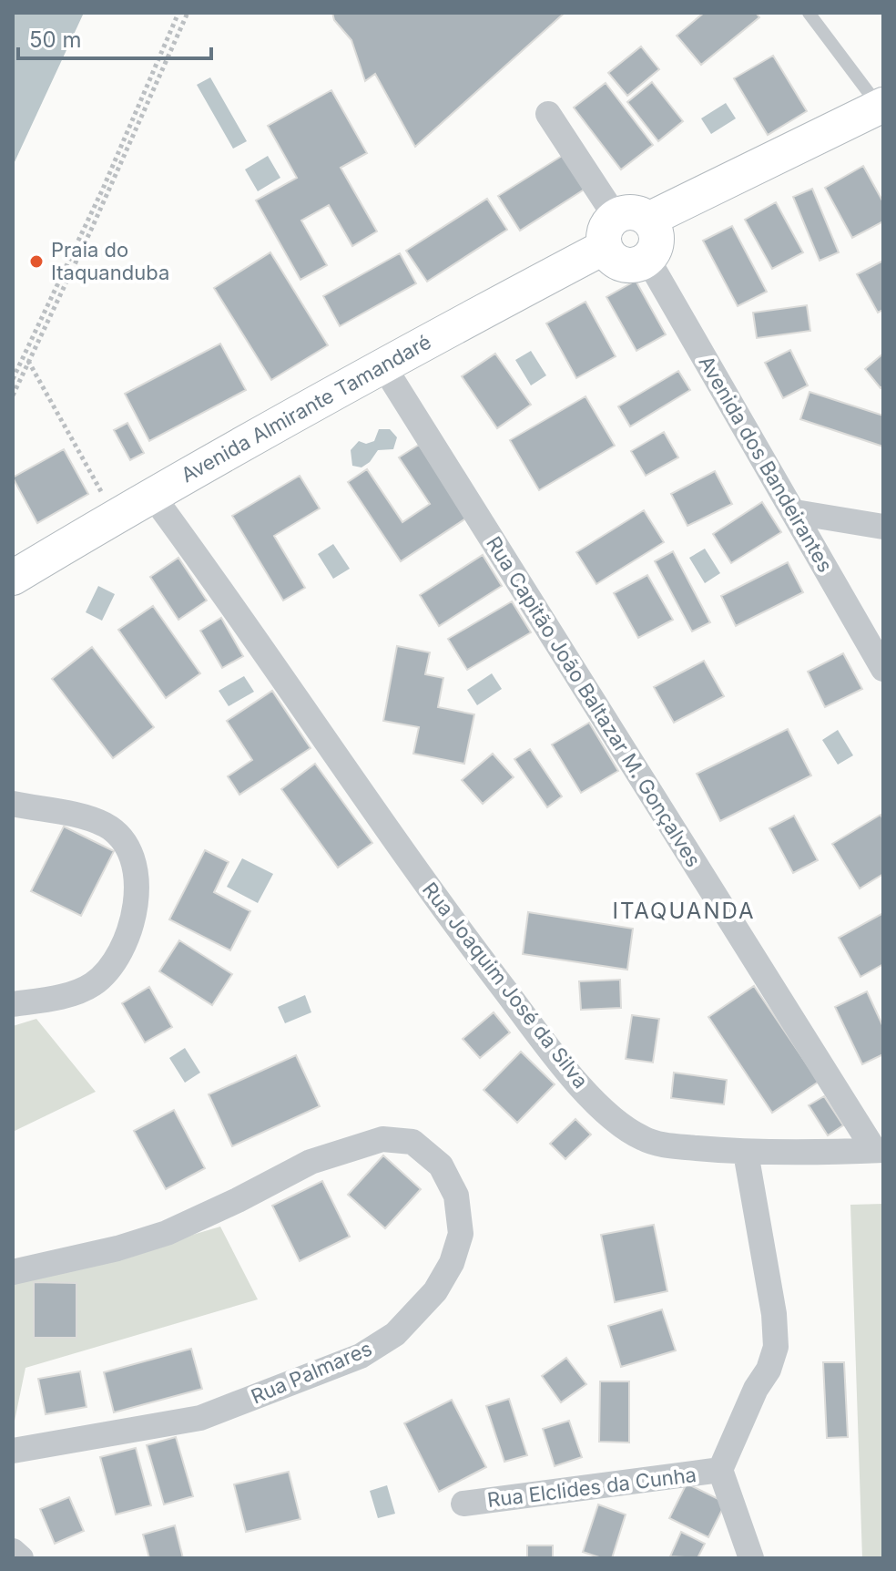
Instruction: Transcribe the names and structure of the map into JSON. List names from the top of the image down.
{
  "streets": {
    "main road": ["Avenida Almirante Tamandaré"],
    "street": [
      "Avenida dos Bandeirantes",
      "Rua Capitão João Baltazar M. Gonçalves",
      "Rua Joaquim José da Silva",
      "Rua Palmares",
      "Rua Elclides da Cunha"
    ]
  },
  "crossings": [
    ["Avenida Almirante Tamandaré", "Rua Capitão João Baltazar M. Gonçalves"],
    ["Avenida Almirante Tamandaré", "Rua Joaquim José da Silva"],
    ["Rua Capitão João Baltazar M. Gonçalves", "Rua Joaquim José da Silva"]
  ],
  "districts": ["ITAQUANDA"],
  "places": ["Praia do Itaquanduba"],
  "scale_bar": "50 m"
}
